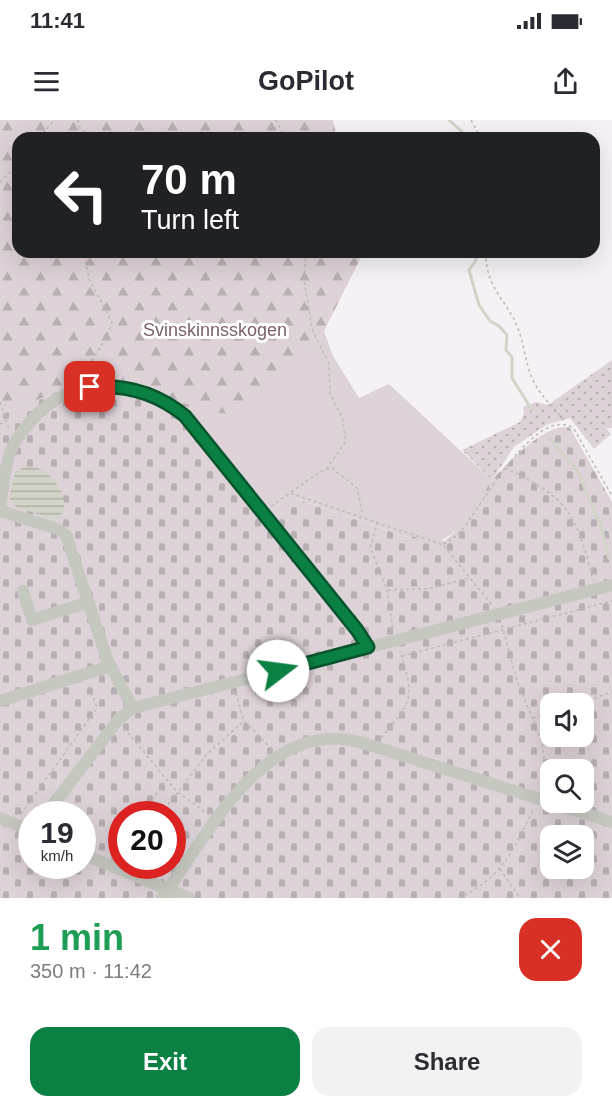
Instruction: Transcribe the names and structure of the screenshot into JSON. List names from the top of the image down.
{
  "parks": ["Svinskinnsskogen"],
  "page": {
    "status": "11:41",
    "header": "GoPilot",
    "turn": ["70 m", "Turn left"],
    "speed": "19 km/h",
    "limit": "20",
    "heading": ["1 min", "350 m · 11:42"],
    "buttons": ["Exit", "Share"]
  }
}
